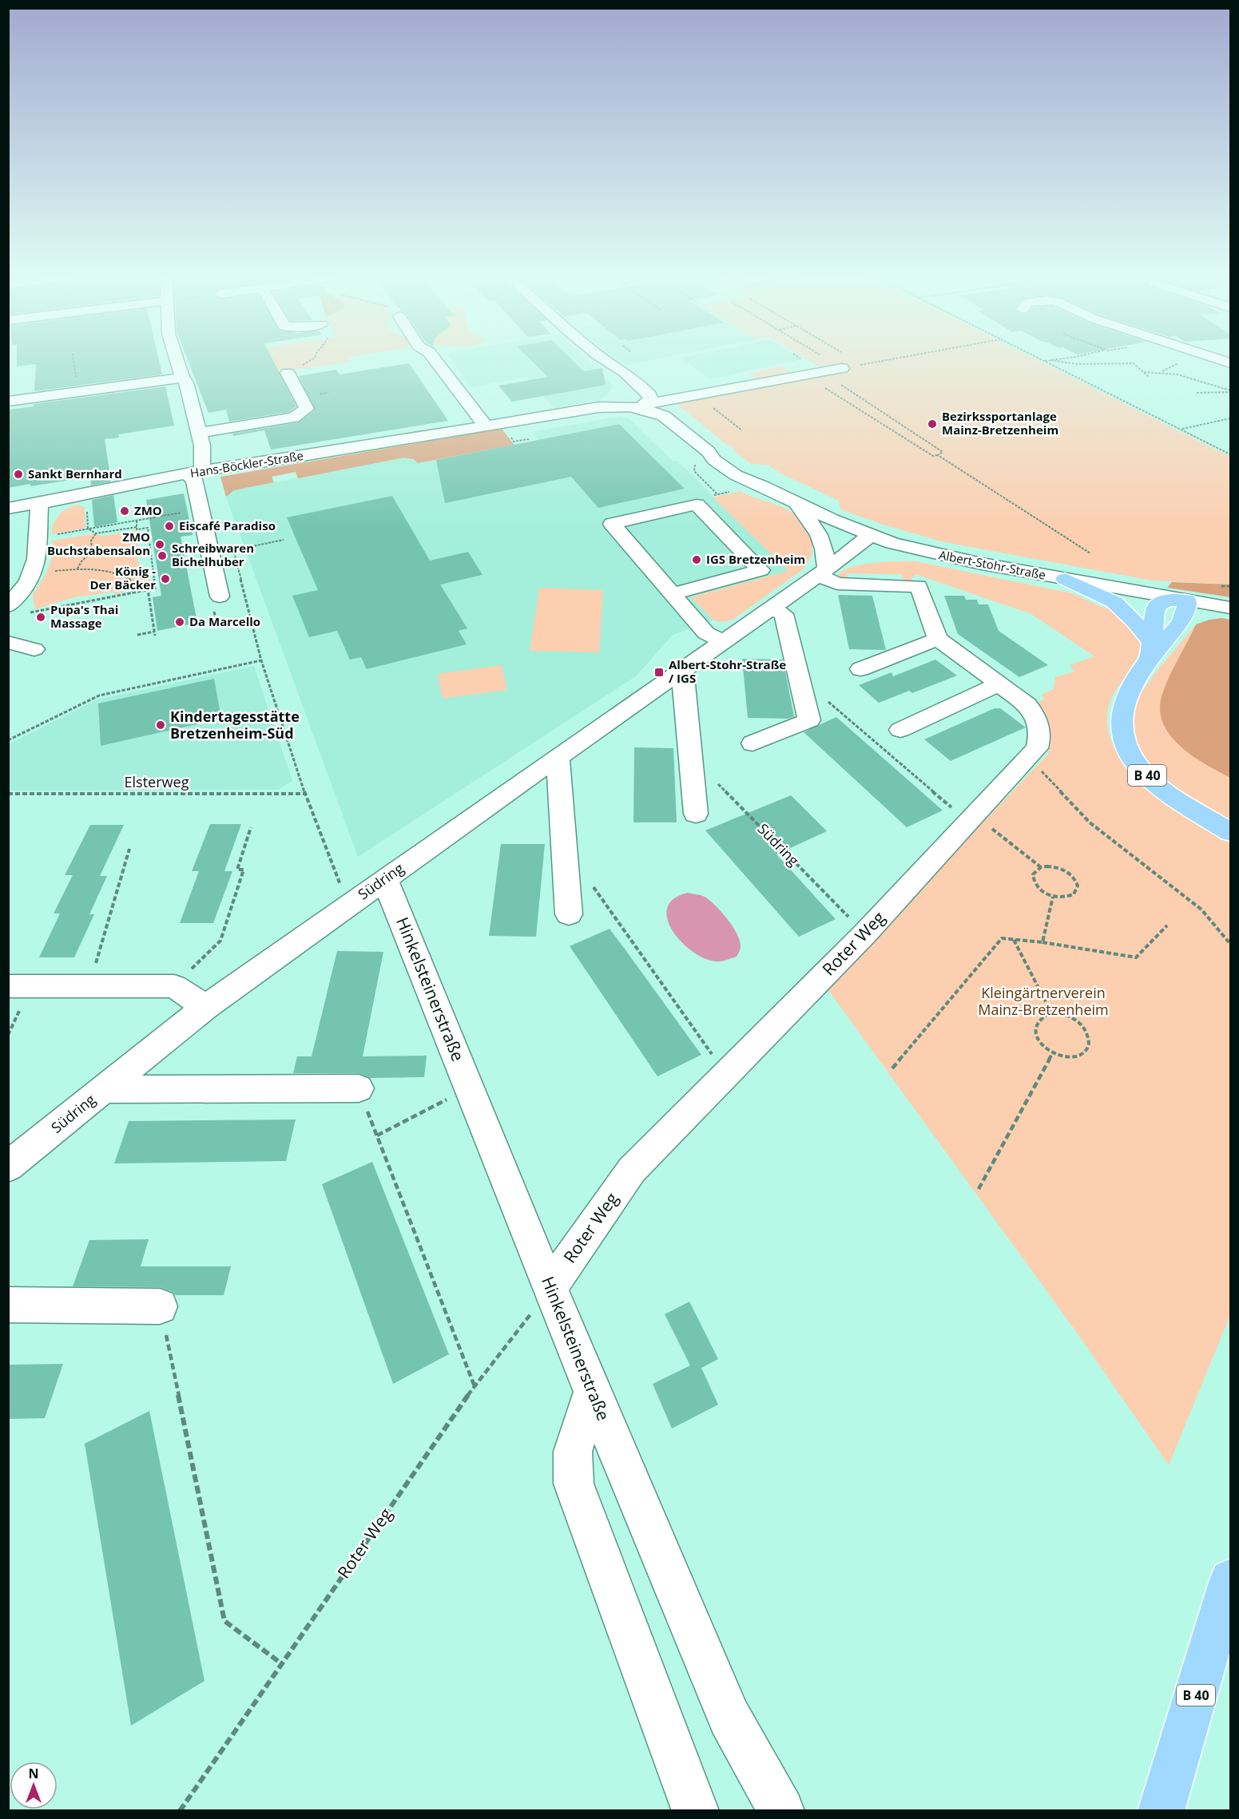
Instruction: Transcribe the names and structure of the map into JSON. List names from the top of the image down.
{
  "streets": {
    "highway": ["B 40"],
    "street": [
      "Hans-Böckler-Straße",
      "Albert-Stohr-Straße",
      "Südring",
      "Roter Weg",
      "Hinkelsteinerstraße"
    ],
    "path": ["Elsterweg"]
  },
  "crossings": [
    ["Hans-Böckler-Straße", "Albert-Stohr-Straße"],
    ["Albert-Stohr-Straße", "B 40"],
    ["Albert-Stohr-Straße", "Südring"],
    ["Südring", "Roter Weg"],
    ["Südring", "Hinkelsteinerstraße"],
    ["Roter Weg", "Hinkelsteinerstraße"]
  ],
  "parks": ["Kleingärtnerverein Mainz-Bretzenheim"],
  "places": {
    "other": [
      "Bezirkssportanlage Mainz-Bretzenheim",
      "Sankt Bernhard",
      "ZMO",
      "Eiscafé Paradiso",
      "ZMO Buchstabensalon",
      "Schreibwaren Bichelhuber",
      "IGS Bretzenheim",
      "König - Der Bäcker",
      "Pupa's Thai Massage",
      "Da Marcello",
      "Kindertagesstätte Bretzenheim-Süd"
    ],
    "transit": ["Albert-Stohr-Straße / IGS"]
  },
  "north": "top"
}
